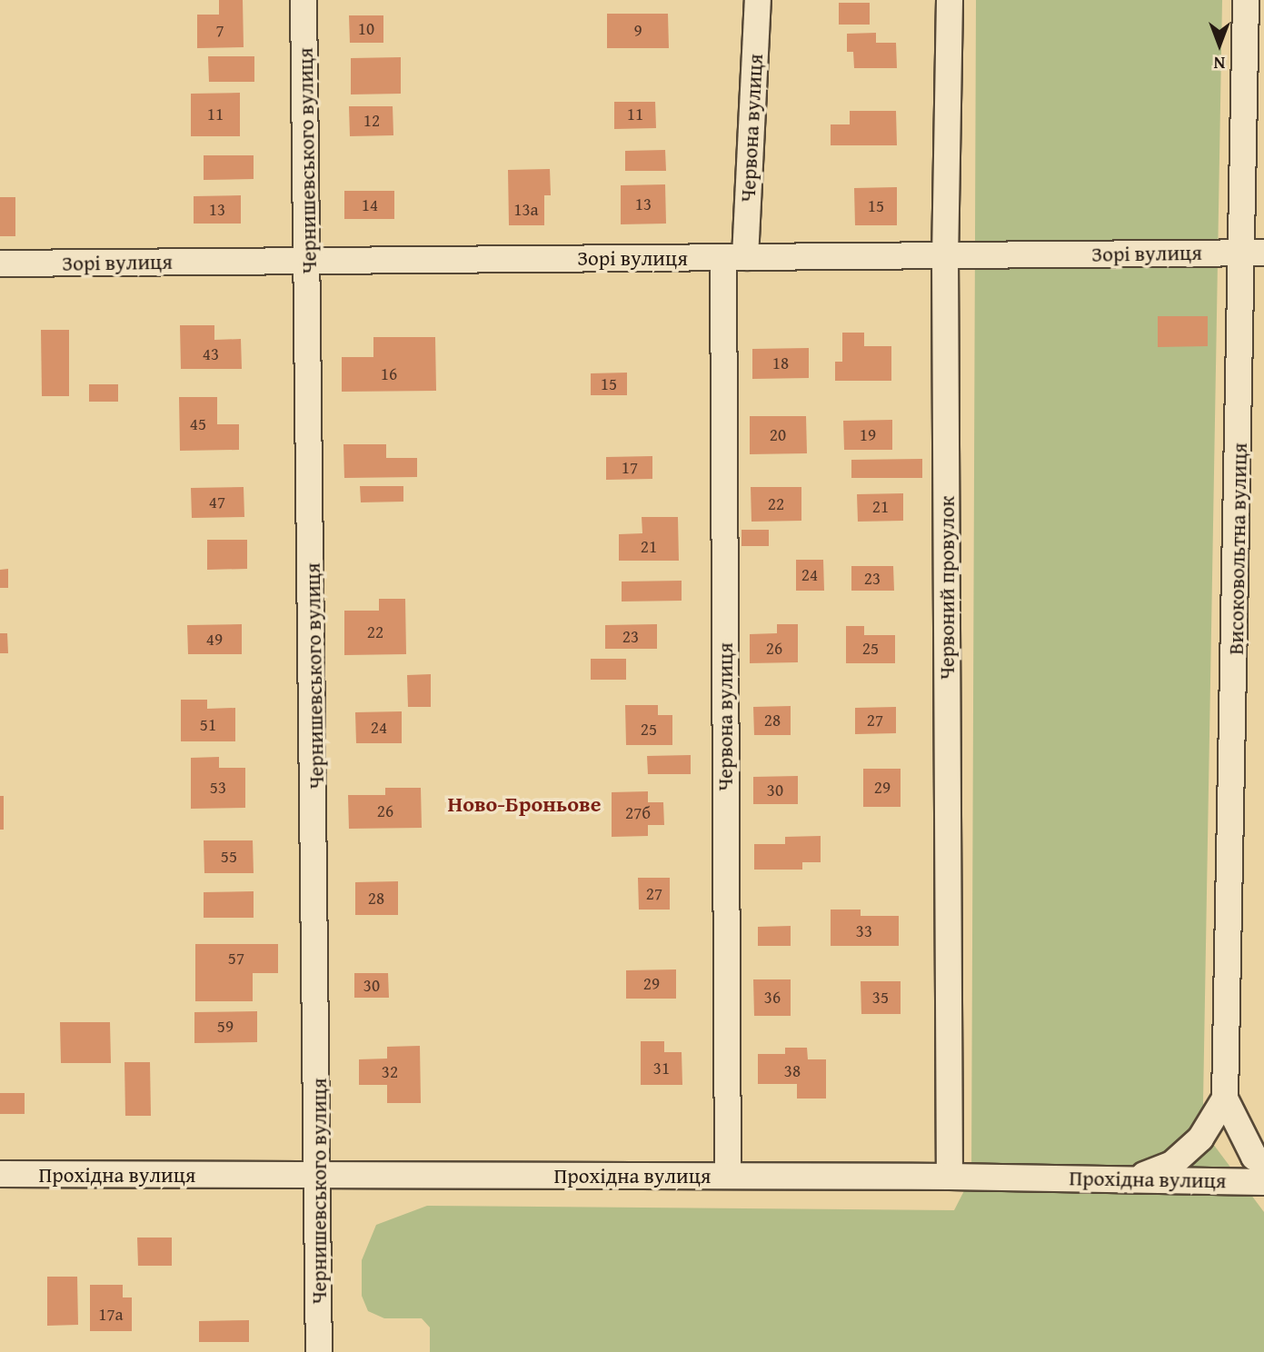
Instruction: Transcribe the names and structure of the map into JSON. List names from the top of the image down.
{
  "streets": {
    "street": [
      "Червона вулиця",
      "Чернишевського вулиця",
      "Зорі вулиця",
      "Високовольтна вулиця",
      "Червоний провулок",
      "Прохідна вулиця"
    ]
  },
  "crossings": [
    ["Червона вулиця", "Зорі вулиця"],
    ["Червона вулиця", "Прохідна вулиця"],
    ["Чернишевського вулиця", "Зорі вулиця"],
    ["Чернишевського вулиця", "Прохідна вулиця"],
    ["Зорі вулиця", "Високовольтна вулиця"],
    ["Зорі вулиця", "Червоний провулок"],
    ["Червоний провулок", "Прохідна вулиця"]
  ],
  "districts": ["Ново-Броньове"],
  "house_numbers": [
    "10",
    "7",
    "9",
    "11",
    "11",
    "12",
    "13",
    "14",
    "15",
    "13",
    "13а",
    "43",
    "18",
    "16",
    "15",
    "45",
    "20",
    "19",
    "17",
    "47",
    "22",
    "21",
    "21",
    "24",
    "23",
    "22",
    "23",
    "49",
    "26",
    "25",
    "28",
    "27",
    "51",
    "24",
    "25",
    "53",
    "29",
    "30",
    "26",
    "27б",
    "55",
    "27",
    "28",
    "33",
    "57",
    "29",
    "30",
    "36",
    "35",
    "59",
    "31",
    "38",
    "32",
    "17а"
  ],
  "north": "bottom"
}
